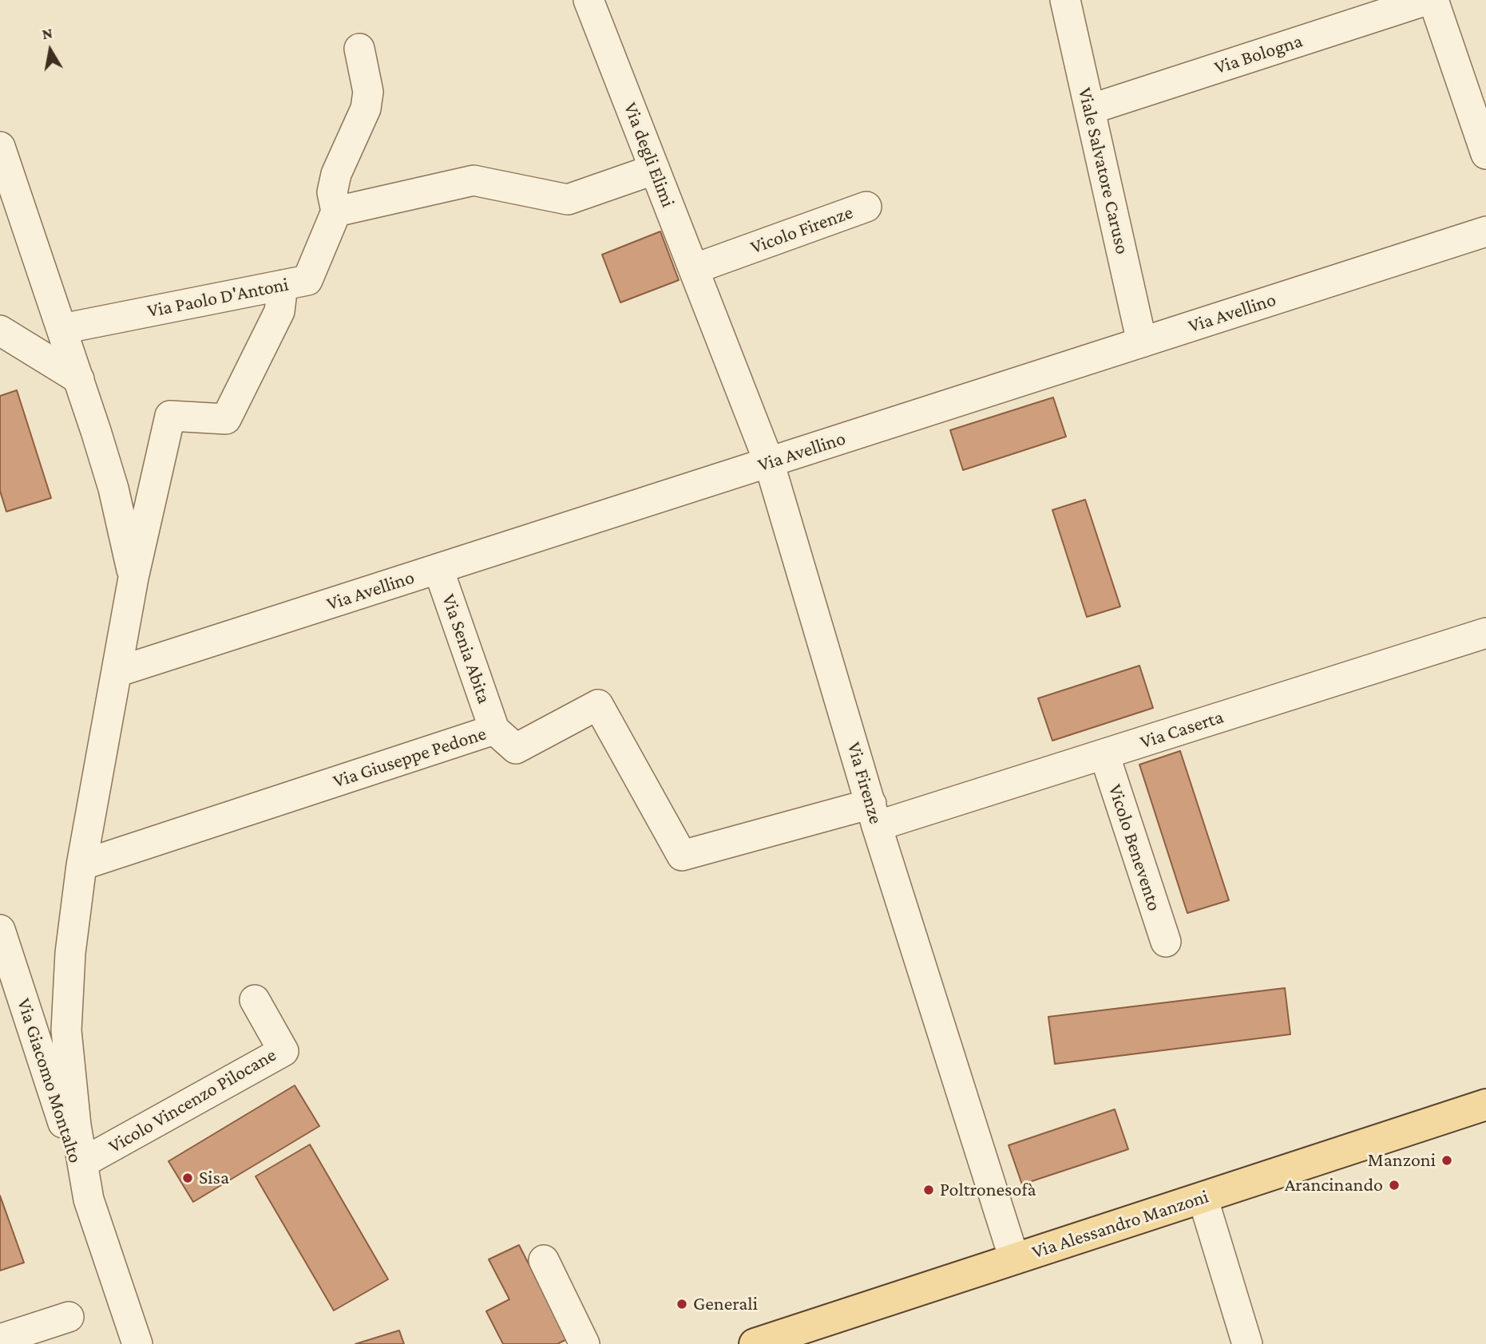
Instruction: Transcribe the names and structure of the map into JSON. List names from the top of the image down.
{
  "streets": {
    "main road": ["Via Alessandro Manzoni"],
    "street": [
      "Via Bologna",
      "Via degli Elimi",
      "Viale Salvatore Caruso",
      "Vicolo Firenze",
      "Via Paolo D'Antoni",
      "Via Avellino",
      "Via Senia Abita",
      "Via Caserta",
      "Via Giuseppe Pedone",
      "Via Firenze",
      "Vicolo Benevento",
      "Via Giacomo Montalto",
      "Vicolo Vincenzo Pilocane"
    ]
  },
  "crossings": [
    ["Via Bologna", "Viale Salvatore Caruso"],
    ["Via degli Elimi", "Vicolo Firenze"],
    ["Via degli Elimi", "Via Firenze"],
    ["Viale Salvatore Caruso", "Via Avellino"],
    ["Via Avellino", "Via Senia Abita"],
    ["Via Avellino", "Via Firenze"],
    ["Via Senia Abita", "Via Giuseppe Pedone"],
    ["Via Caserta", "Via Giuseppe Pedone"],
    ["Via Caserta", "Via Firenze"],
    ["Via Caserta", "Vicolo Benevento"],
    ["Via Giuseppe Pedone", "Via Firenze"],
    ["Via Firenze", "Via Alessandro Manzoni"]
  ],
  "places": [
    "Manzoni",
    "Sisa",
    "Arancinando",
    "Poltronesofà",
    "Generali"
  ],
  "north": "top"
}
